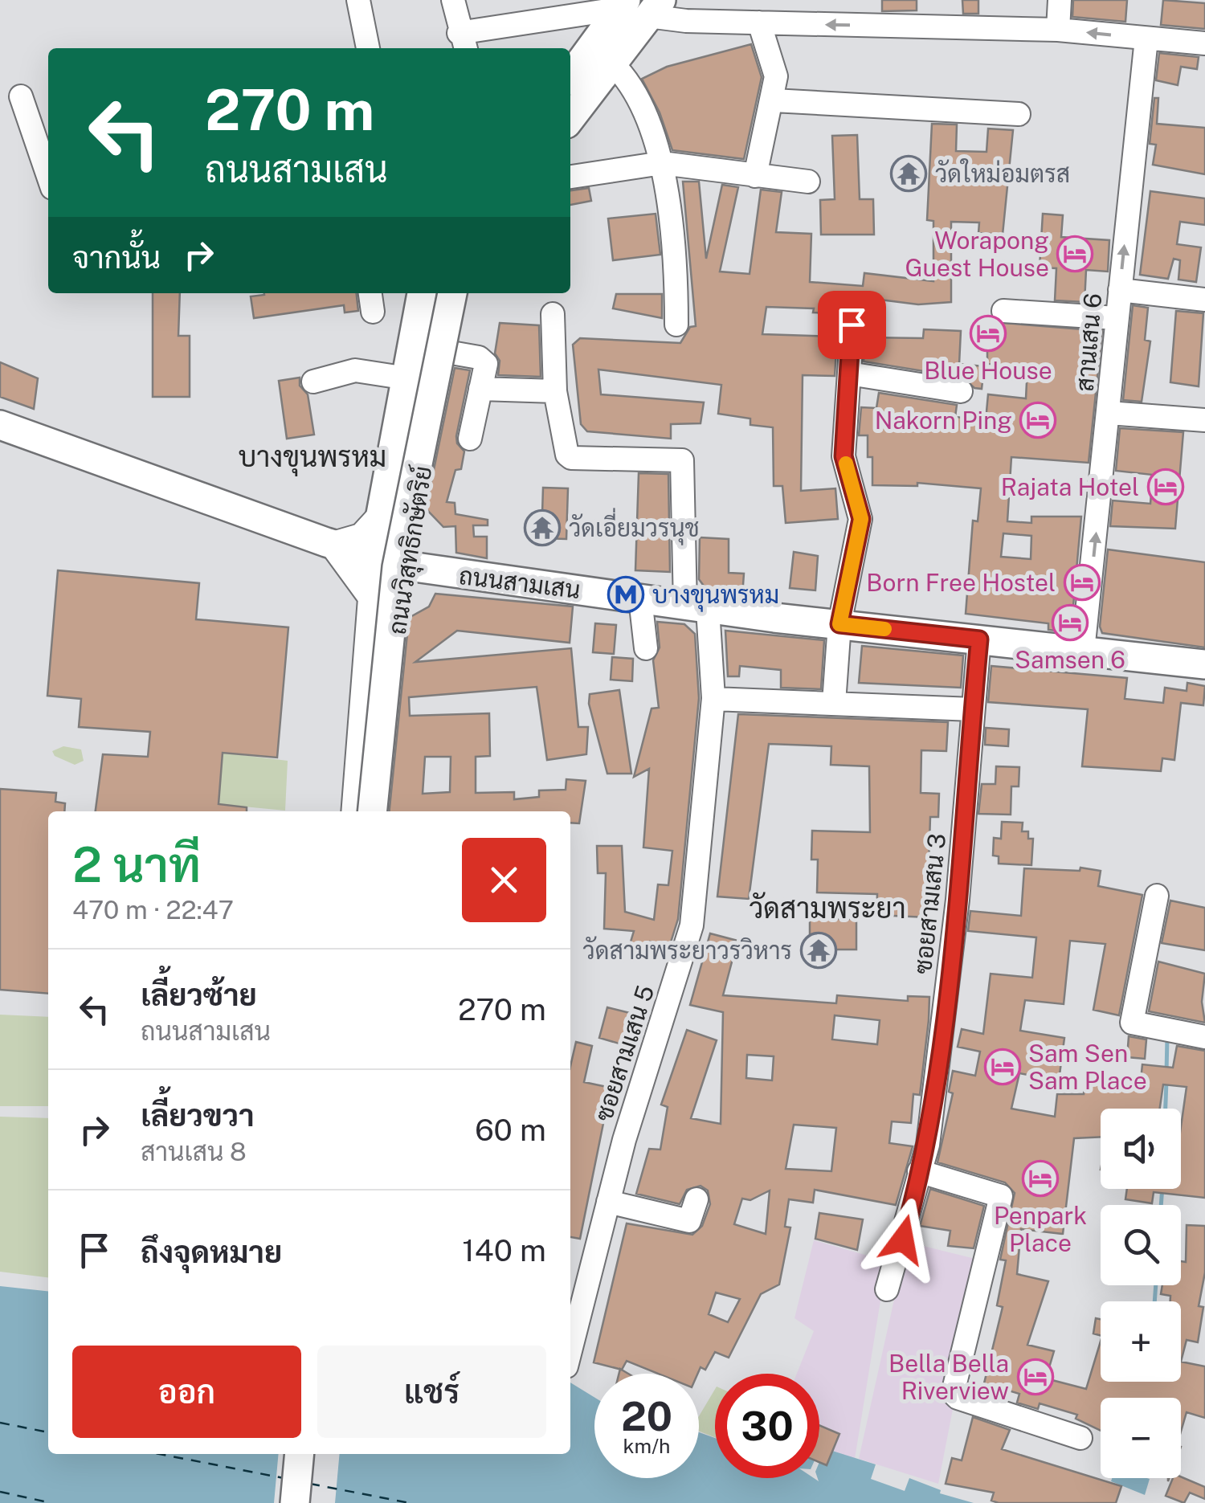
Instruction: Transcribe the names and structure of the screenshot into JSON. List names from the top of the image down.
{
  "streets": {
    "main road": ["ถนนวิสุทธิกษัตริย์", "ถนนสามเสน"],
    "street": ["สานเสน 6", "ซอยสามเสน 3", "ซอยสามเสน 5"]
  },
  "crossings": [
    ["สานเสน 6", "ถนนสามเสน"],
    ["ถนนวิสุทธิกษัตริย์", "ถนนสามเสน"],
    ["ถนนสามเสน", "ซอยสามเสน 3"],
    ["ถนนสามเสน", "ซอยสามเสน 5"]
  ],
  "one_way": ["สานเสน 6"],
  "districts": ["บางขุนพรหม", "วัดสามพระยา"],
  "places": {
    "temple": ["วัดใหม่อมตรส", "วัดเอี่ยมวรนุช", "วัดสามพระยาวรวิหาร"],
    "hotel": [
      "Worapong Guest House",
      "Blue House",
      "Nakorn Ping",
      "Rajata Hotel",
      "Born Free Hostel",
      "Samsen 6",
      "Sam Sen Sam Place",
      "Penpark Place",
      "Bella Bella Riverview"
    ],
    "metro station": ["บางขุนพรหม"]
  },
  "page": {
    "turn": ["270 m", "ถนนสามเสน"],
    "then": "จากนั้น",
    "heading": ["2 นาที", "470 m · 22:47"],
    "list": [
      {
        "name": "เลี้ยวซ้าย",
        "note": "ถนนสามเสน",
        "value": "270 m"
      },
      {
        "name": "เลี้ยวขวา",
        "note": "สานเสน 8",
        "value": "60 m"
      },
      {
        "name": "ถึงจุดหมาย",
        "value": "140 m"
      }
    ],
    "map_buttons": ["+", "−"],
    "buttons": ["ออก", "แชร์"],
    "speed": "20 km/h",
    "limit": "30"
  }
}
